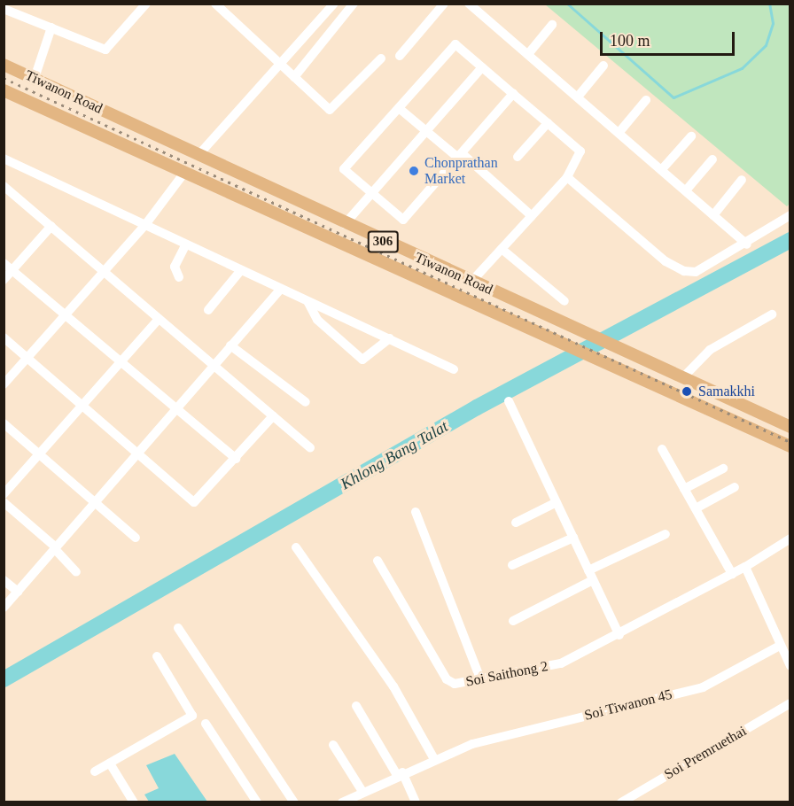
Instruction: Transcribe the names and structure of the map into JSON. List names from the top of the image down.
{
  "streets": {
    "main road": ["Tiwanon Road", "306"],
    "street": ["Soi Saithong 2", "Soi Tiwanon 45", "Soi Premruethai"]
  },
  "water": ["Khlong Bang Talat"],
  "places": ["Chonprathan Market", "Samakkhi"],
  "scale_bar": "100 m"
}
